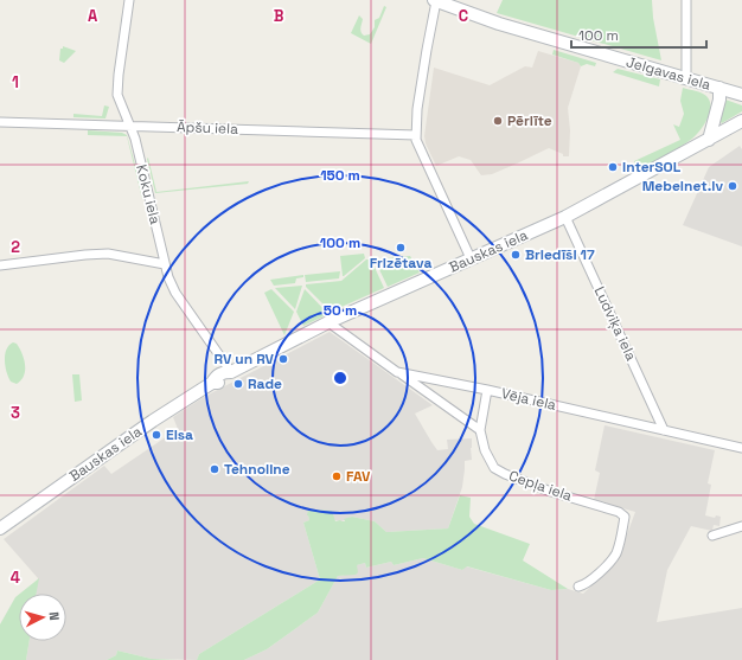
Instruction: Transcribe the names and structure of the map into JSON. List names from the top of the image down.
{
  "streets": {
    "street": [
      "Jelgavas iela",
      "Āpšu iela",
      "Koku iela",
      "Bauskas iela",
      "Ludviķa iela",
      "Vēja iela",
      "Cepļa iela"
    ]
  },
  "crossings": [
    ["Āpšu iela", "Koku iela"],
    ["Koku iela", "Bauskas iela"],
    ["Bauskas iela", "Ludviķa iela"],
    ["Bauskas iela", "Vēja iela"],
    ["Ludviķa iela", "Vēja iela"],
    ["Vēja iela", "Cepļa iela"]
  ],
  "places": [
    "Pērlīte",
    "InterSOL",
    "Mebelnet.lv",
    "Frizētava",
    "Briedīši 17",
    "RV un RV",
    "Rade",
    "Elsa",
    "Tehnoline",
    "FAV"
  ],
  "scale_bar": "100 m",
  "north": "right",
  "grid": {
    "columns": ["A", "B", "C"],
    "rows": [
      "1",
      "2",
      "3",
      "4"
    ]
  },
  "rings": ["150 m", "100 m", "50 m"]
}
